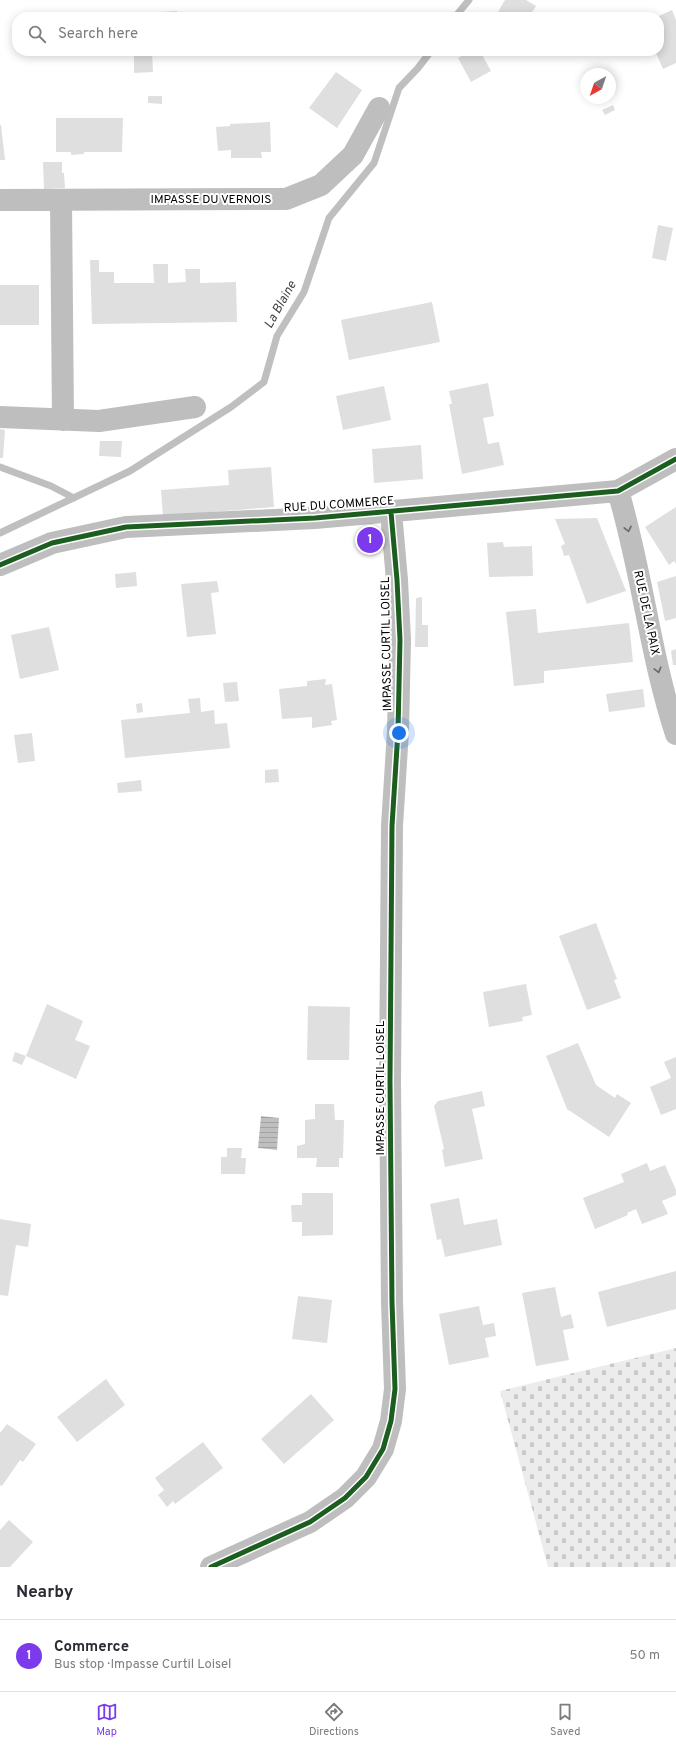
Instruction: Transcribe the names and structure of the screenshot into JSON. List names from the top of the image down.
{
  "streets": {
    "street": [
      "IMPASSE DU VERNOIS",
      "RUE DU COMMERCE",
      "RUE DE LA PAIX",
      "IMPASSE CURTIL LOISEL"
    ]
  },
  "crossings": [
    ["RUE DU COMMERCE", "RUE DE LA PAIX"],
    ["RUE DU COMMERCE", "IMPASSE CURTIL LOISEL"]
  ],
  "one_way": ["RUE DE LA PAIX"],
  "water": ["La Blaine"],
  "north": "bottom left",
  "page": {
    "search": "Search here",
    "pins": "1",
    "heading": "Nearby",
    "list": [
      {
        "mark": "1",
        "name": "Commerce",
        "note": "Bus stop · Impasse Curtil Loisel",
        "value": "50 m"
      }
    ],
    "nav": ["Map", "Directions", "Saved"]
  }
}
